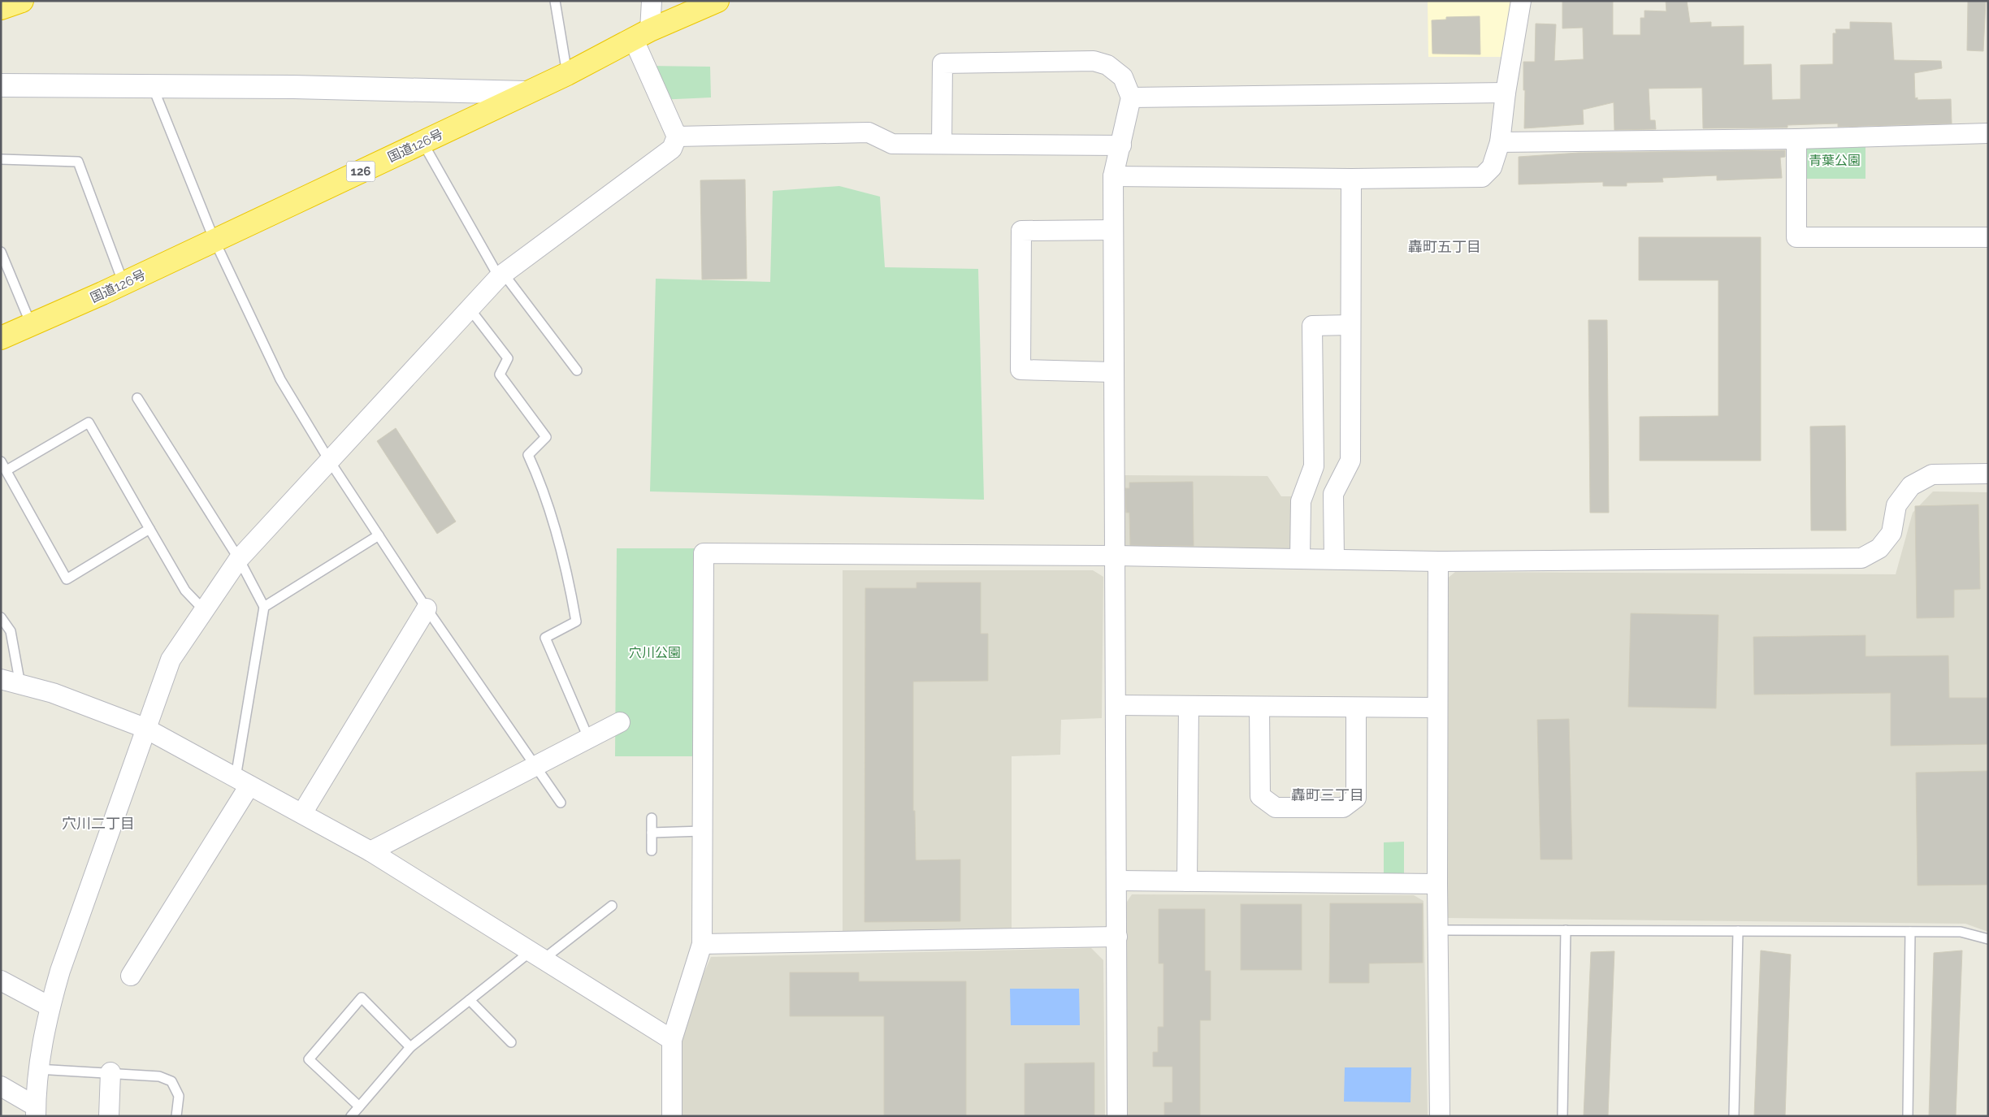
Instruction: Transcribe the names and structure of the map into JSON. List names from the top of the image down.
{
  "streets": {
    "highway": ["国道126号", "126"]
  },
  "districts": ["轟町五丁目", "轟町三丁目", "穴川二丁目"],
  "parks": ["青葉公園", "穴川公園"]
}
